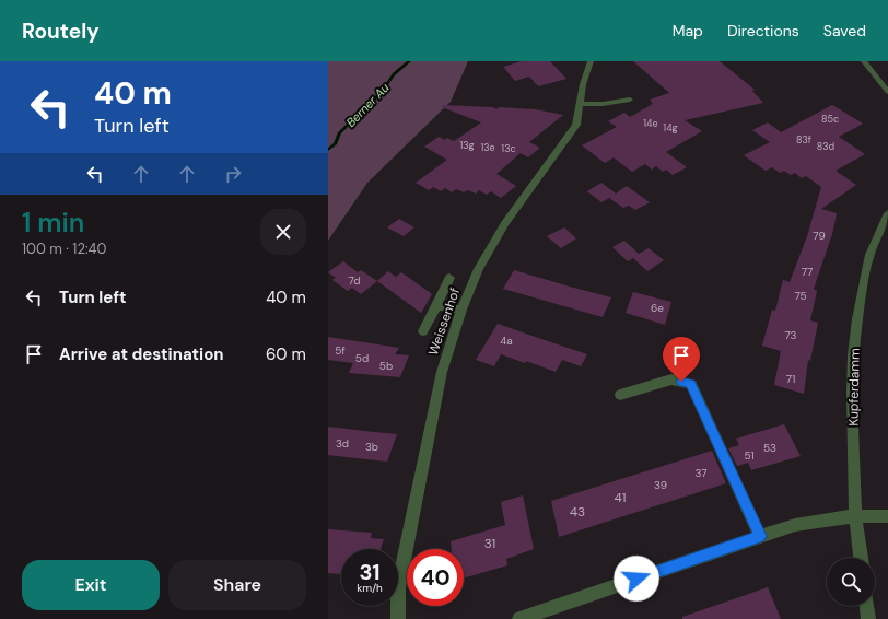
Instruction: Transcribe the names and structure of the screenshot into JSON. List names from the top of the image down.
{
  "streets": {
    "street": ["Weissenhof", "Kupferdamm"]
  },
  "water": ["Berner Au"],
  "house_numbers": [
    "85c",
    "14e",
    "14g",
    "83f",
    "13g",
    "83d",
    "13e",
    "13c",
    "79",
    "77",
    "7d",
    "75",
    "6e",
    "73",
    "4a",
    "5f",
    "5d",
    "5b",
    "71",
    "3d",
    "3b",
    "53",
    "51",
    "37",
    "39",
    "41",
    "43",
    "31"
  ],
  "page": {
    "header": "Routely",
    "nav": ["Map", "Directions", "Saved"],
    "turn": ["40 m", "Turn left"],
    "heading": ["1 min", "100 m · 12:40"],
    "list": [
      {
        "name": "Turn left",
        "value": "40 m"
      },
      {
        "name": "Arrive at destination",
        "value": "60 m"
      }
    ],
    "speed": "31 km/h",
    "limit": "40",
    "buttons": ["Exit", "Share"]
  }
}
